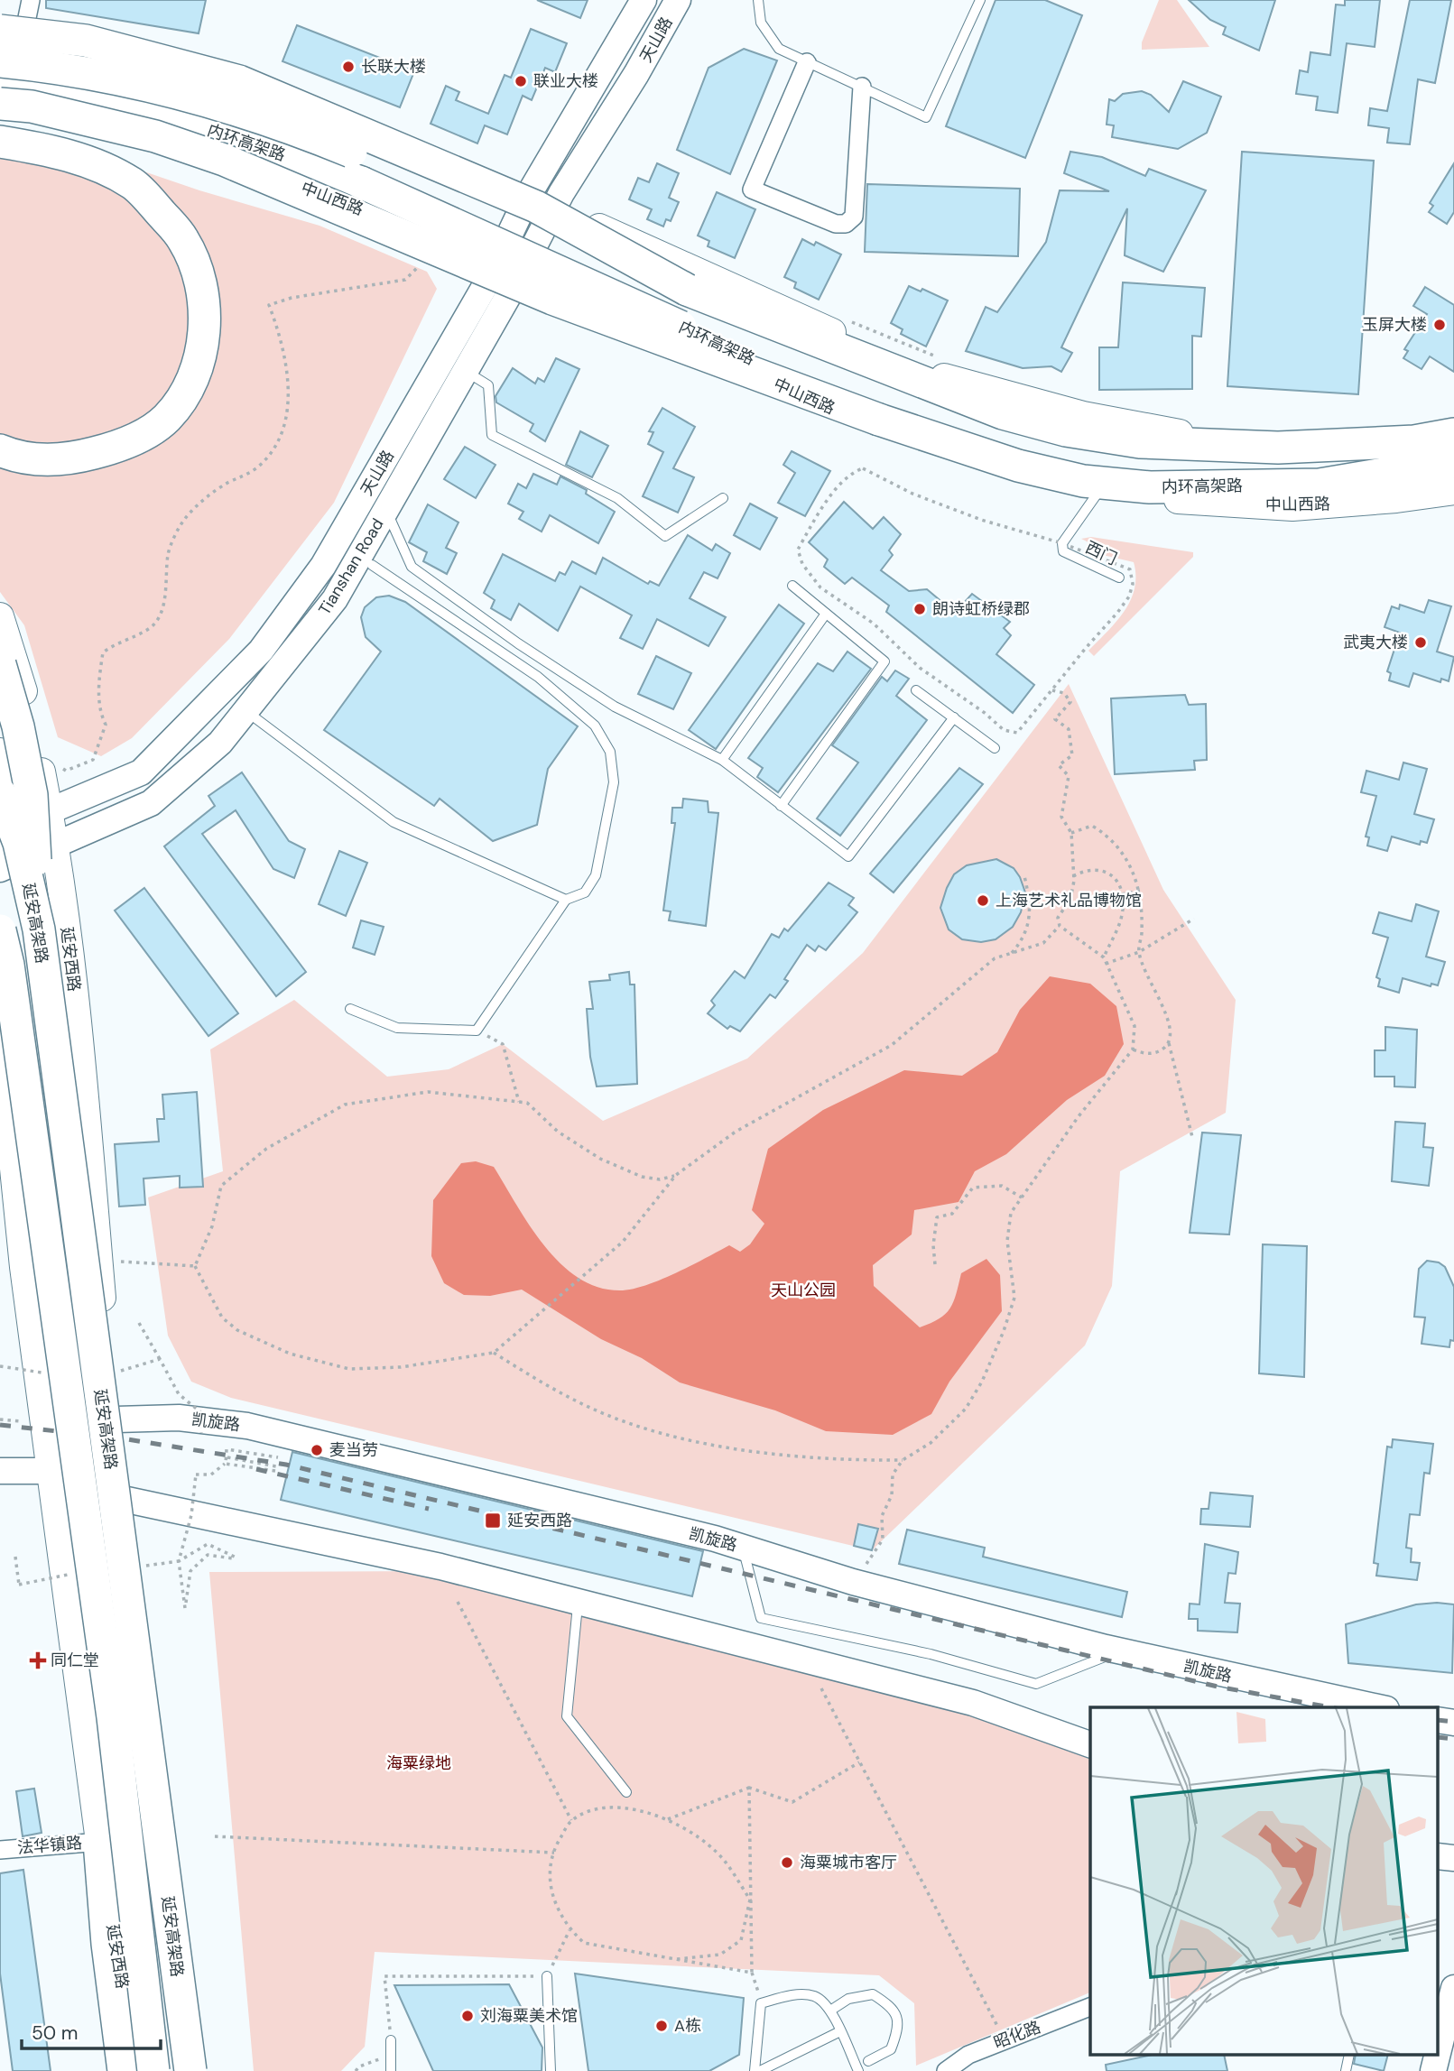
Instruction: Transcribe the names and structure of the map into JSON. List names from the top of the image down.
{
  "streets": {
    "highway": ["内环高架路", "延安高架路"],
    "main road": ["中山西路", "延安西路"],
    "street": [
      "天山路",
      "Tianshan Road",
      "凯旋路",
      "法华镇路",
      "昭化路"
    ],
    "lane": ["西门"]
  },
  "crossings": [
    ["天山路", "中山西路"],
    ["天山路", "Tianshan Road"],
    ["天山路", "延安西路"],
    ["中山西路", "西门"],
    ["中山西路", "Tianshan Road"],
    ["Tianshan Road", "延安西路"],
    ["延安西路", "凯旋路"],
    ["延安西路", "法华镇路"]
  ],
  "parks": ["天山公园", "海粟绿地"],
  "places": {
    "other": [
      "长联大楼",
      "联业大楼",
      "玉屏大楼",
      "朗诗虹桥绿郡",
      "武夷大楼",
      "上海艺术礼品博物馆",
      "麦当劳",
      "海粟城市客厅",
      "刘海粟美术馆",
      "A栋"
    ],
    "transit": ["延安西路"],
    "health": ["同仁堂"]
  },
  "scale_bar": "50 m"
}
